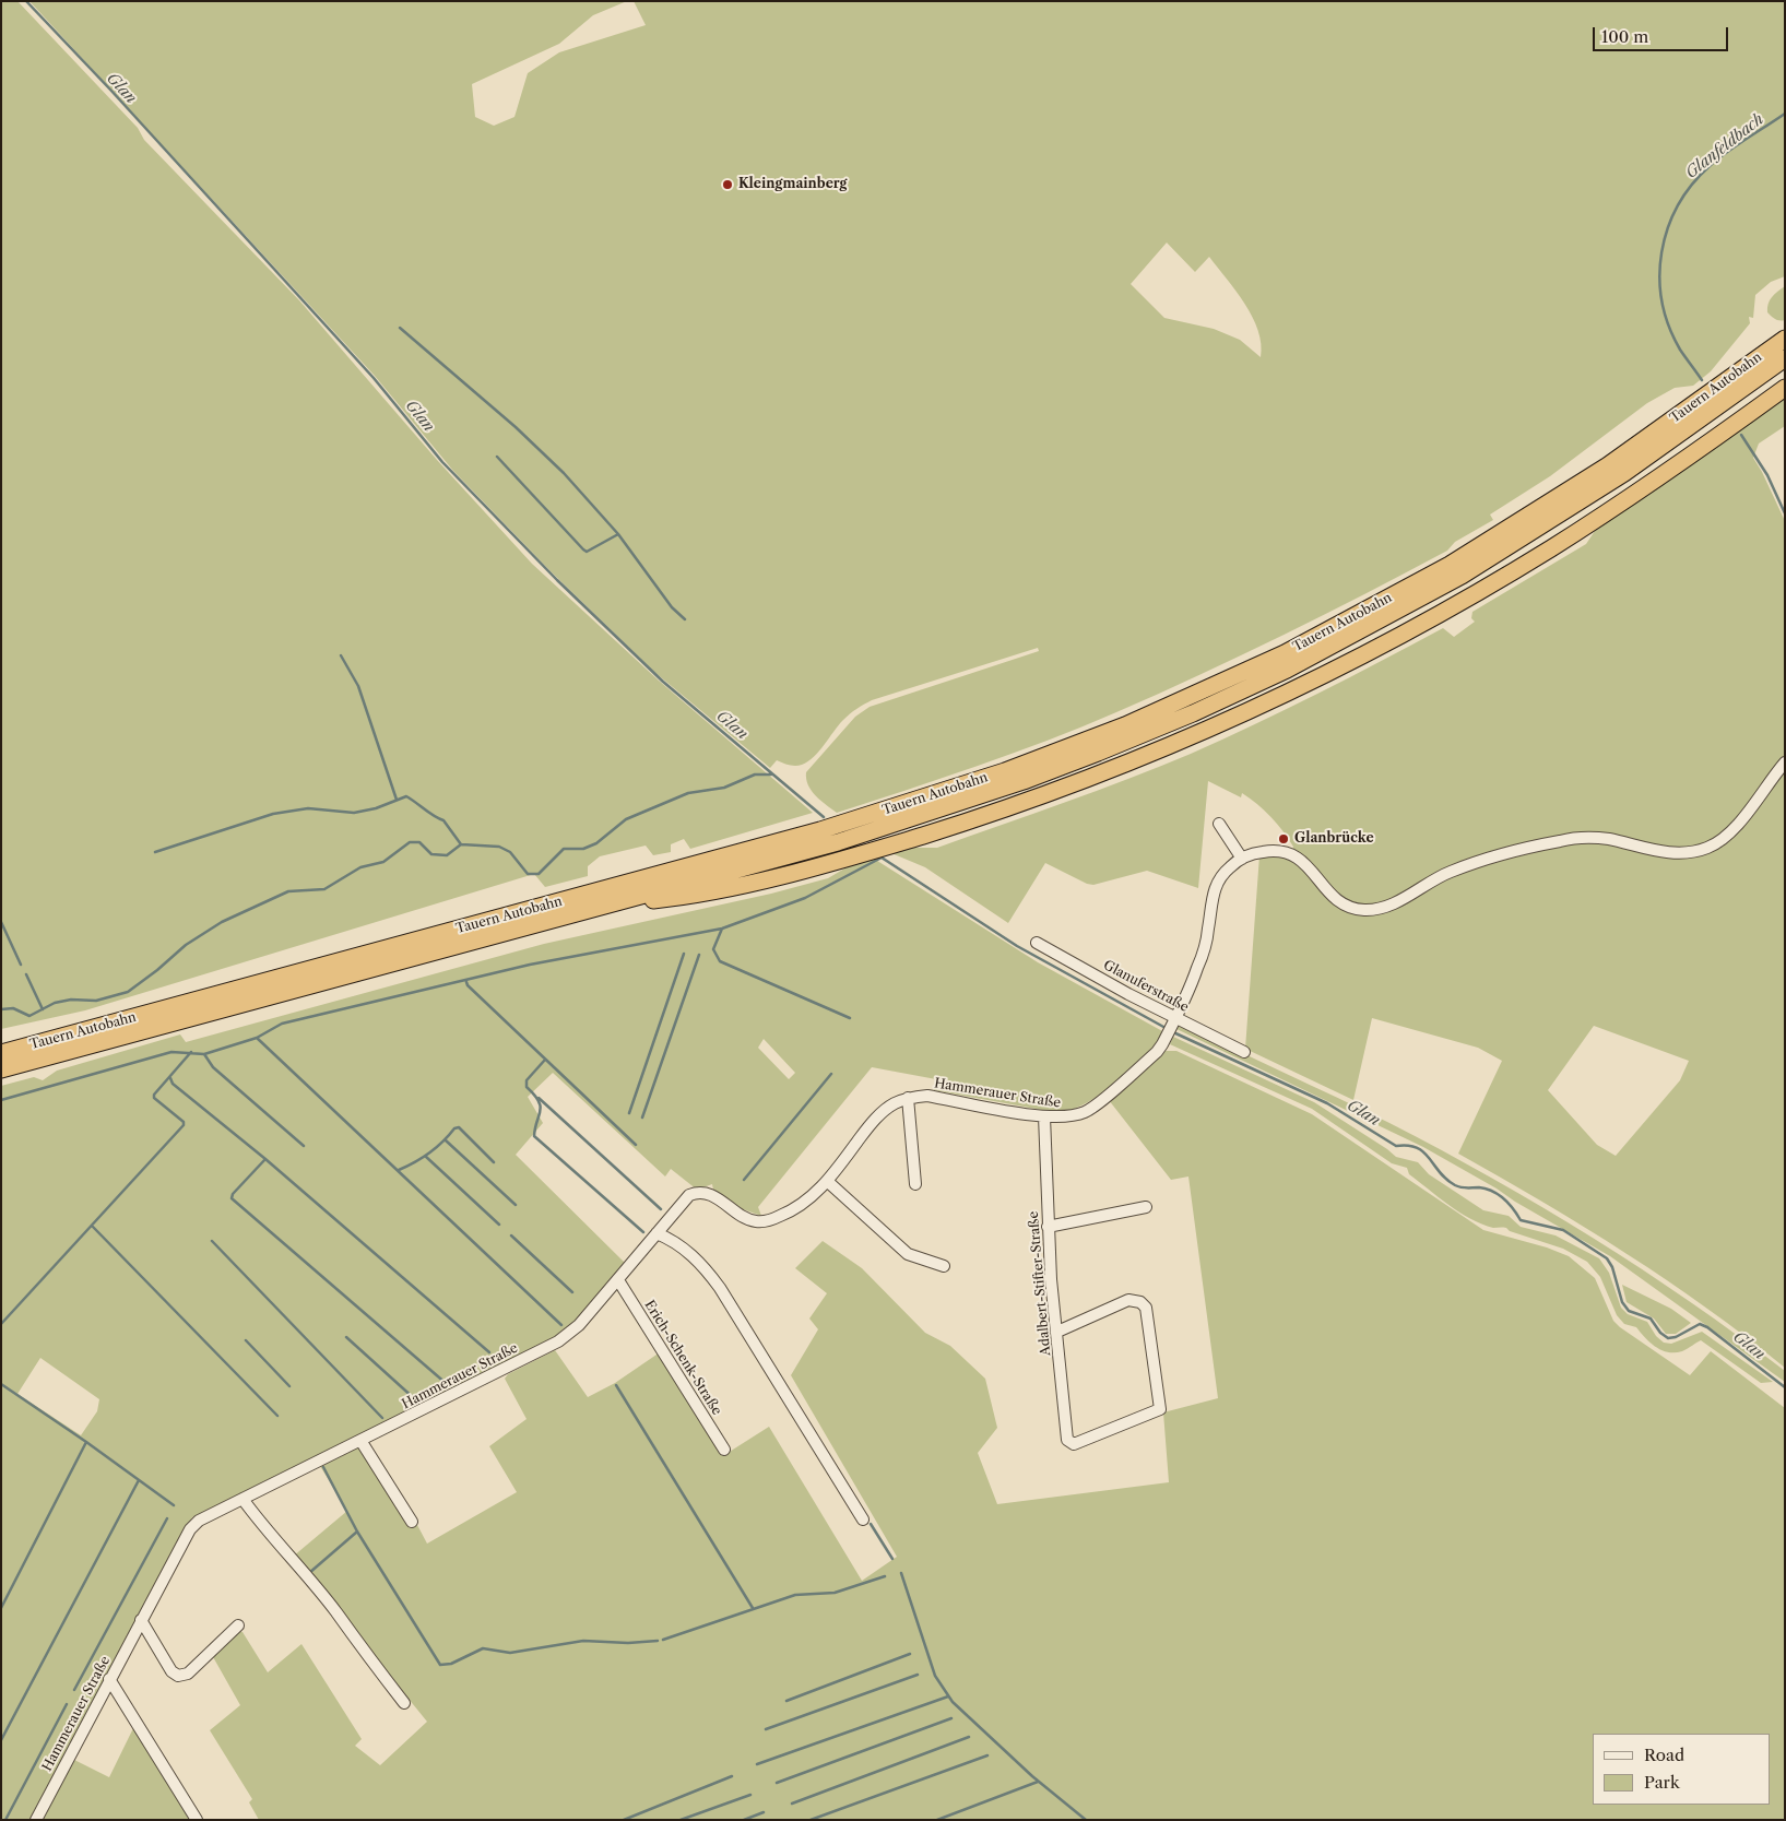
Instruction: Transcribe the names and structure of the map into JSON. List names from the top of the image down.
{
  "streets": {
    "highway": ["Tauern Autobahn"],
    "street": [
      "Glanuferstraße",
      "Hammerauer Straße",
      "Adalbert-Stifter-Straße",
      "Erich-Schenk-Straße"
    ]
  },
  "crossings": [
    ["Glanuferstraße", "Hammerauer Straße"],
    ["Hammerauer Straße", "Adalbert-Stifter-Straße"],
    ["Hammerauer Straße", "Erich-Schenk-Straße"]
  ],
  "water": ["Glan", "Glanfeldbach"],
  "places": ["Kleingmainberg", "Glanbrücke"],
  "legend": ["Road", "Park"],
  "scale_bar": "100 m"
}
